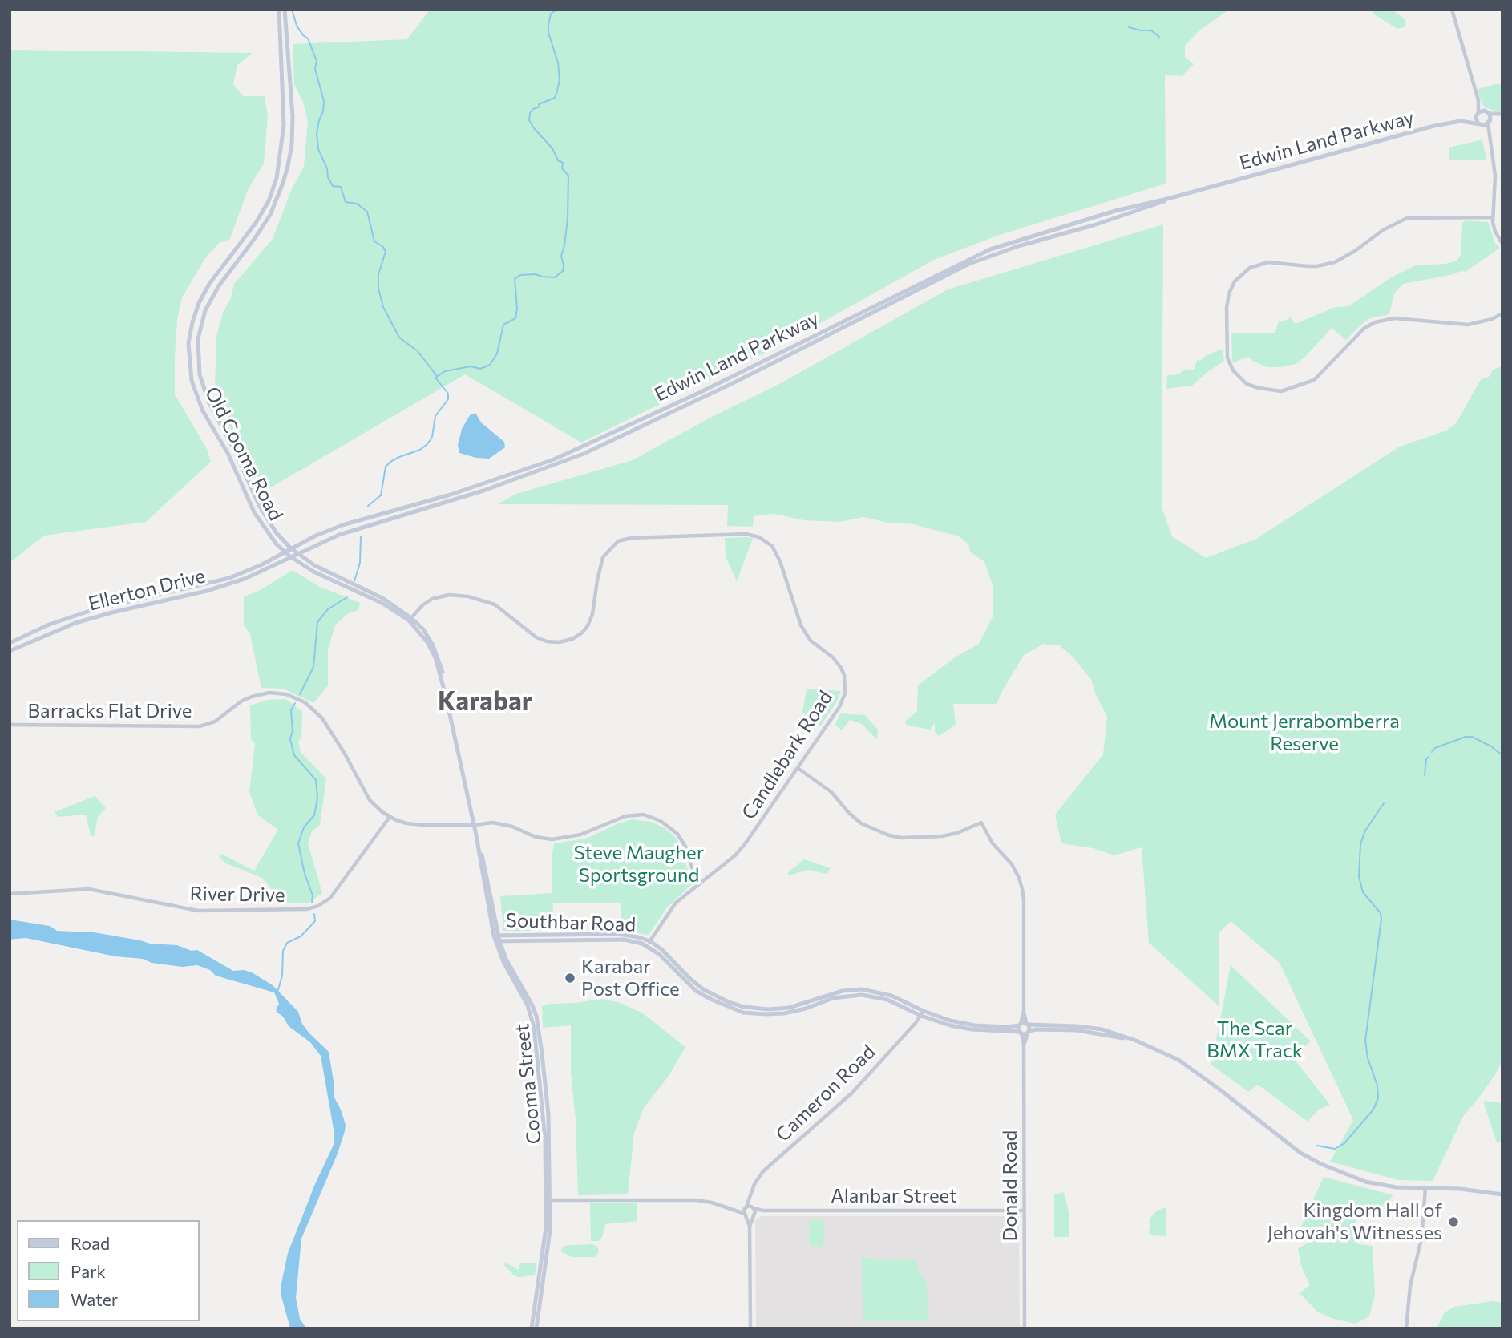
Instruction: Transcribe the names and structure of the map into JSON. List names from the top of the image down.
{
  "streets": {
    "main road": [
      "Edwin Land Parkway",
      "Old Cooma Road",
      "Ellerton Drive",
      "Southbar Road",
      "Cooma Street"
    ],
    "street": [
      "Barracks Flat Drive",
      "Candlebark Road",
      "River Drive",
      "Cameron Road",
      "Donald Road",
      "Alanbar Street"
    ]
  },
  "crossings": [
    ["Edwin Land Parkway", "Old Cooma Road"],
    ["Edwin Land Parkway", "Ellerton Drive"],
    ["Old Cooma Road", "Ellerton Drive"],
    ["Old Cooma Road", "Candlebark Road"],
    ["Old Cooma Road", "Cooma Street"],
    ["Barracks Flat Drive", "Candlebark Road"],
    ["Barracks Flat Drive", "River Drive"],
    ["Barracks Flat Drive", "Cooma Street"],
    ["Candlebark Road", "Southbar Road"],
    ["Candlebark Road", "Cooma Street"],
    ["Southbar Road", "Cooma Street"],
    ["Southbar Road", "Cameron Road"],
    ["Southbar Road", "Donald Road"],
    ["Donald Road", "Alanbar Street"]
  ],
  "districts": ["Karabar"],
  "parks": ["Mount Jerrabomberra Reserve", "Steve Maugher Sportsground", "The Scar BMX Track"],
  "places": ["Karabar Post Office", "Kingdom Hall of Jehovah's Witnesses"],
  "legend": ["Road", "Park", "Water"]
}
